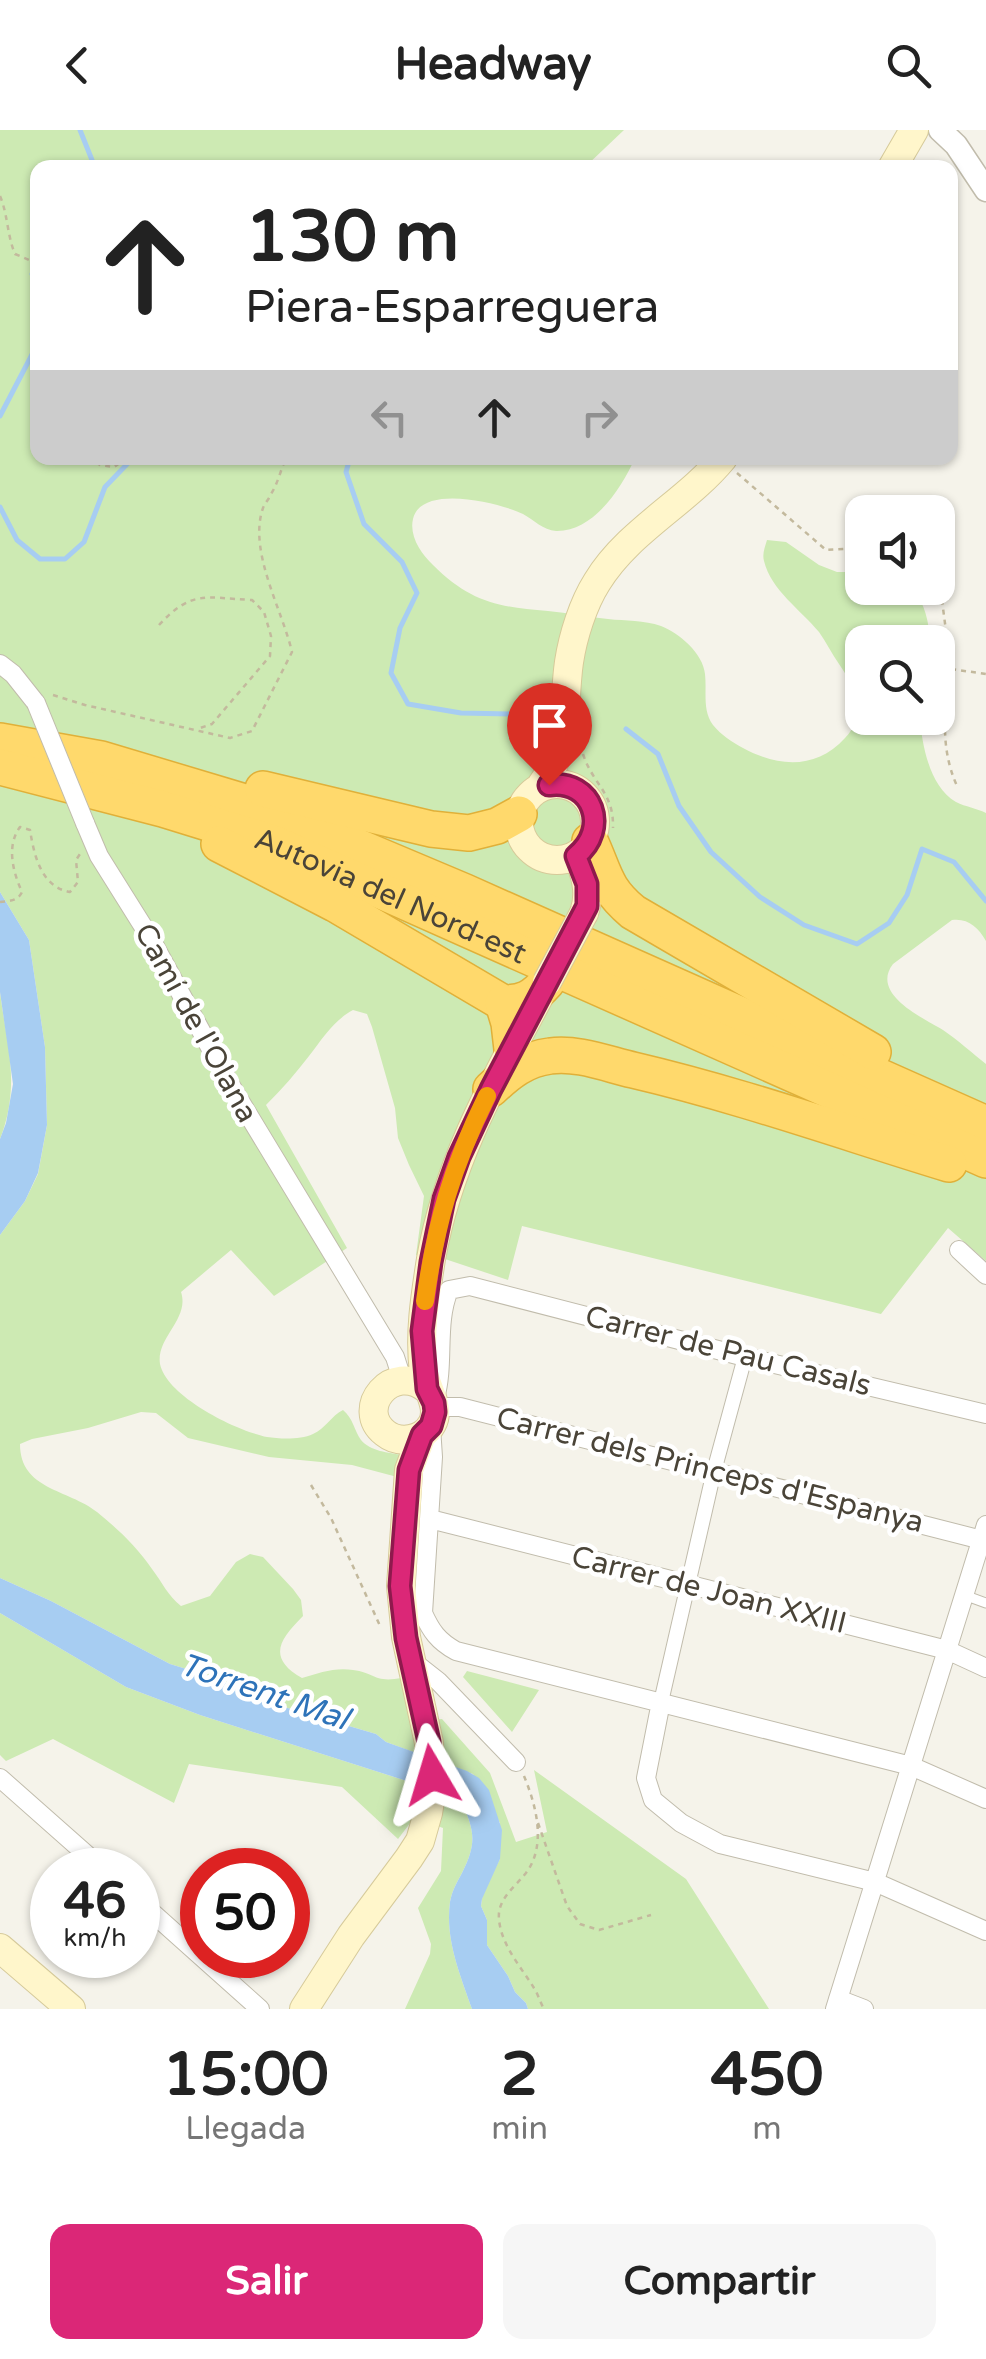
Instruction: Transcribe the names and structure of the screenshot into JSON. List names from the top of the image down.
{
  "streets": {
    "highway": ["Autovia del Nord-est"],
    "street": [
      "Camí de l'Olana",
      "Carrer de Pau Casals",
      "Carrer dels Princeps d'Espanya",
      "Carrer de Joan XXIII"
    ]
  },
  "crossings": [
    ["Camí de l'Olana", "Carrer de Pau Casals"],
    ["Camí de l'Olana", "Carrer dels Princeps d'Espanya"],
    ["Carrer de Pau Casals", "Carrer dels Princeps d'Espanya"]
  ],
  "water": ["Torrent Mal"],
  "page": {
    "header": "Headway",
    "turn": ["130 m", "Piera-Esparreguera"],
    "speed": "46 km/h",
    "limit": "50",
    "eta": [
      "15:00",
      "Llegada",
      "2",
      "min",
      "450",
      "m"
    ],
    "buttons": ["Salir", "Compartir"]
  }
}
